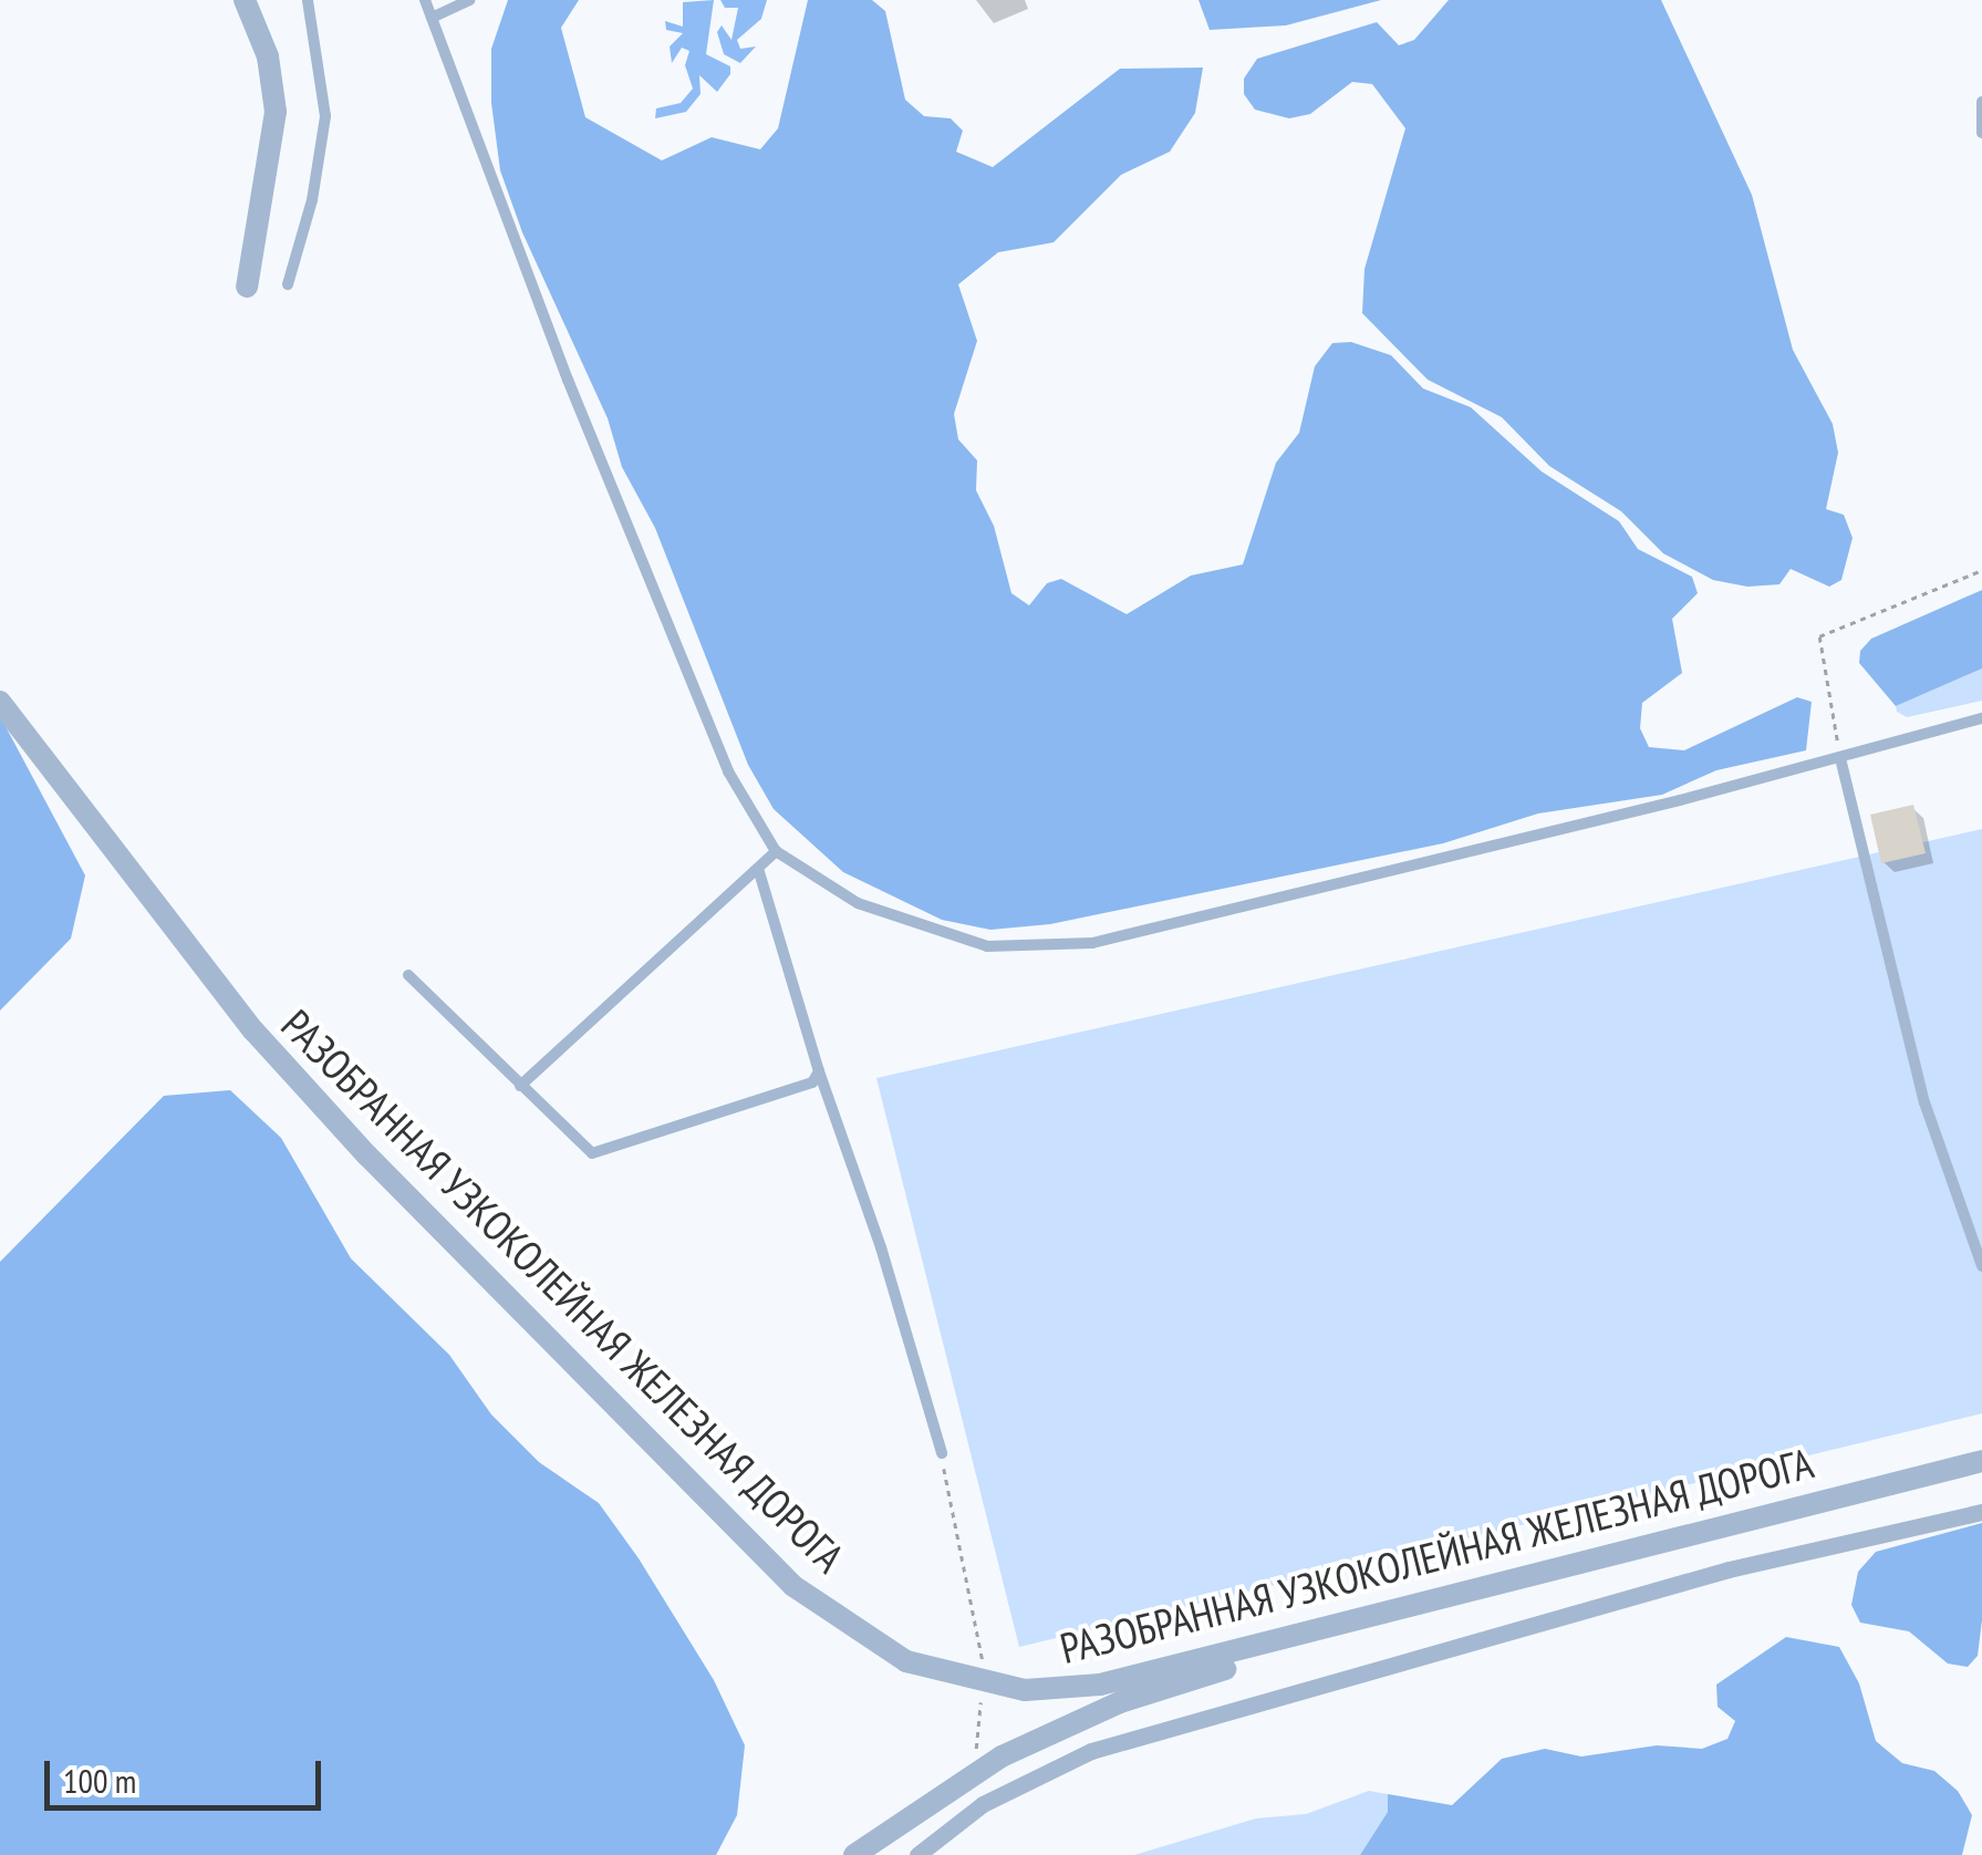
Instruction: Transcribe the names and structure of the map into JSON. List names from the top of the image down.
{
  "streets": {
    "street": ["РАЗОБРАННАЯ УЗКОКОЛЕЙНАЯ ЖЕЛЕЗНАЯ ДОРОГА"]
  },
  "scale_bar": "100 m"
}
